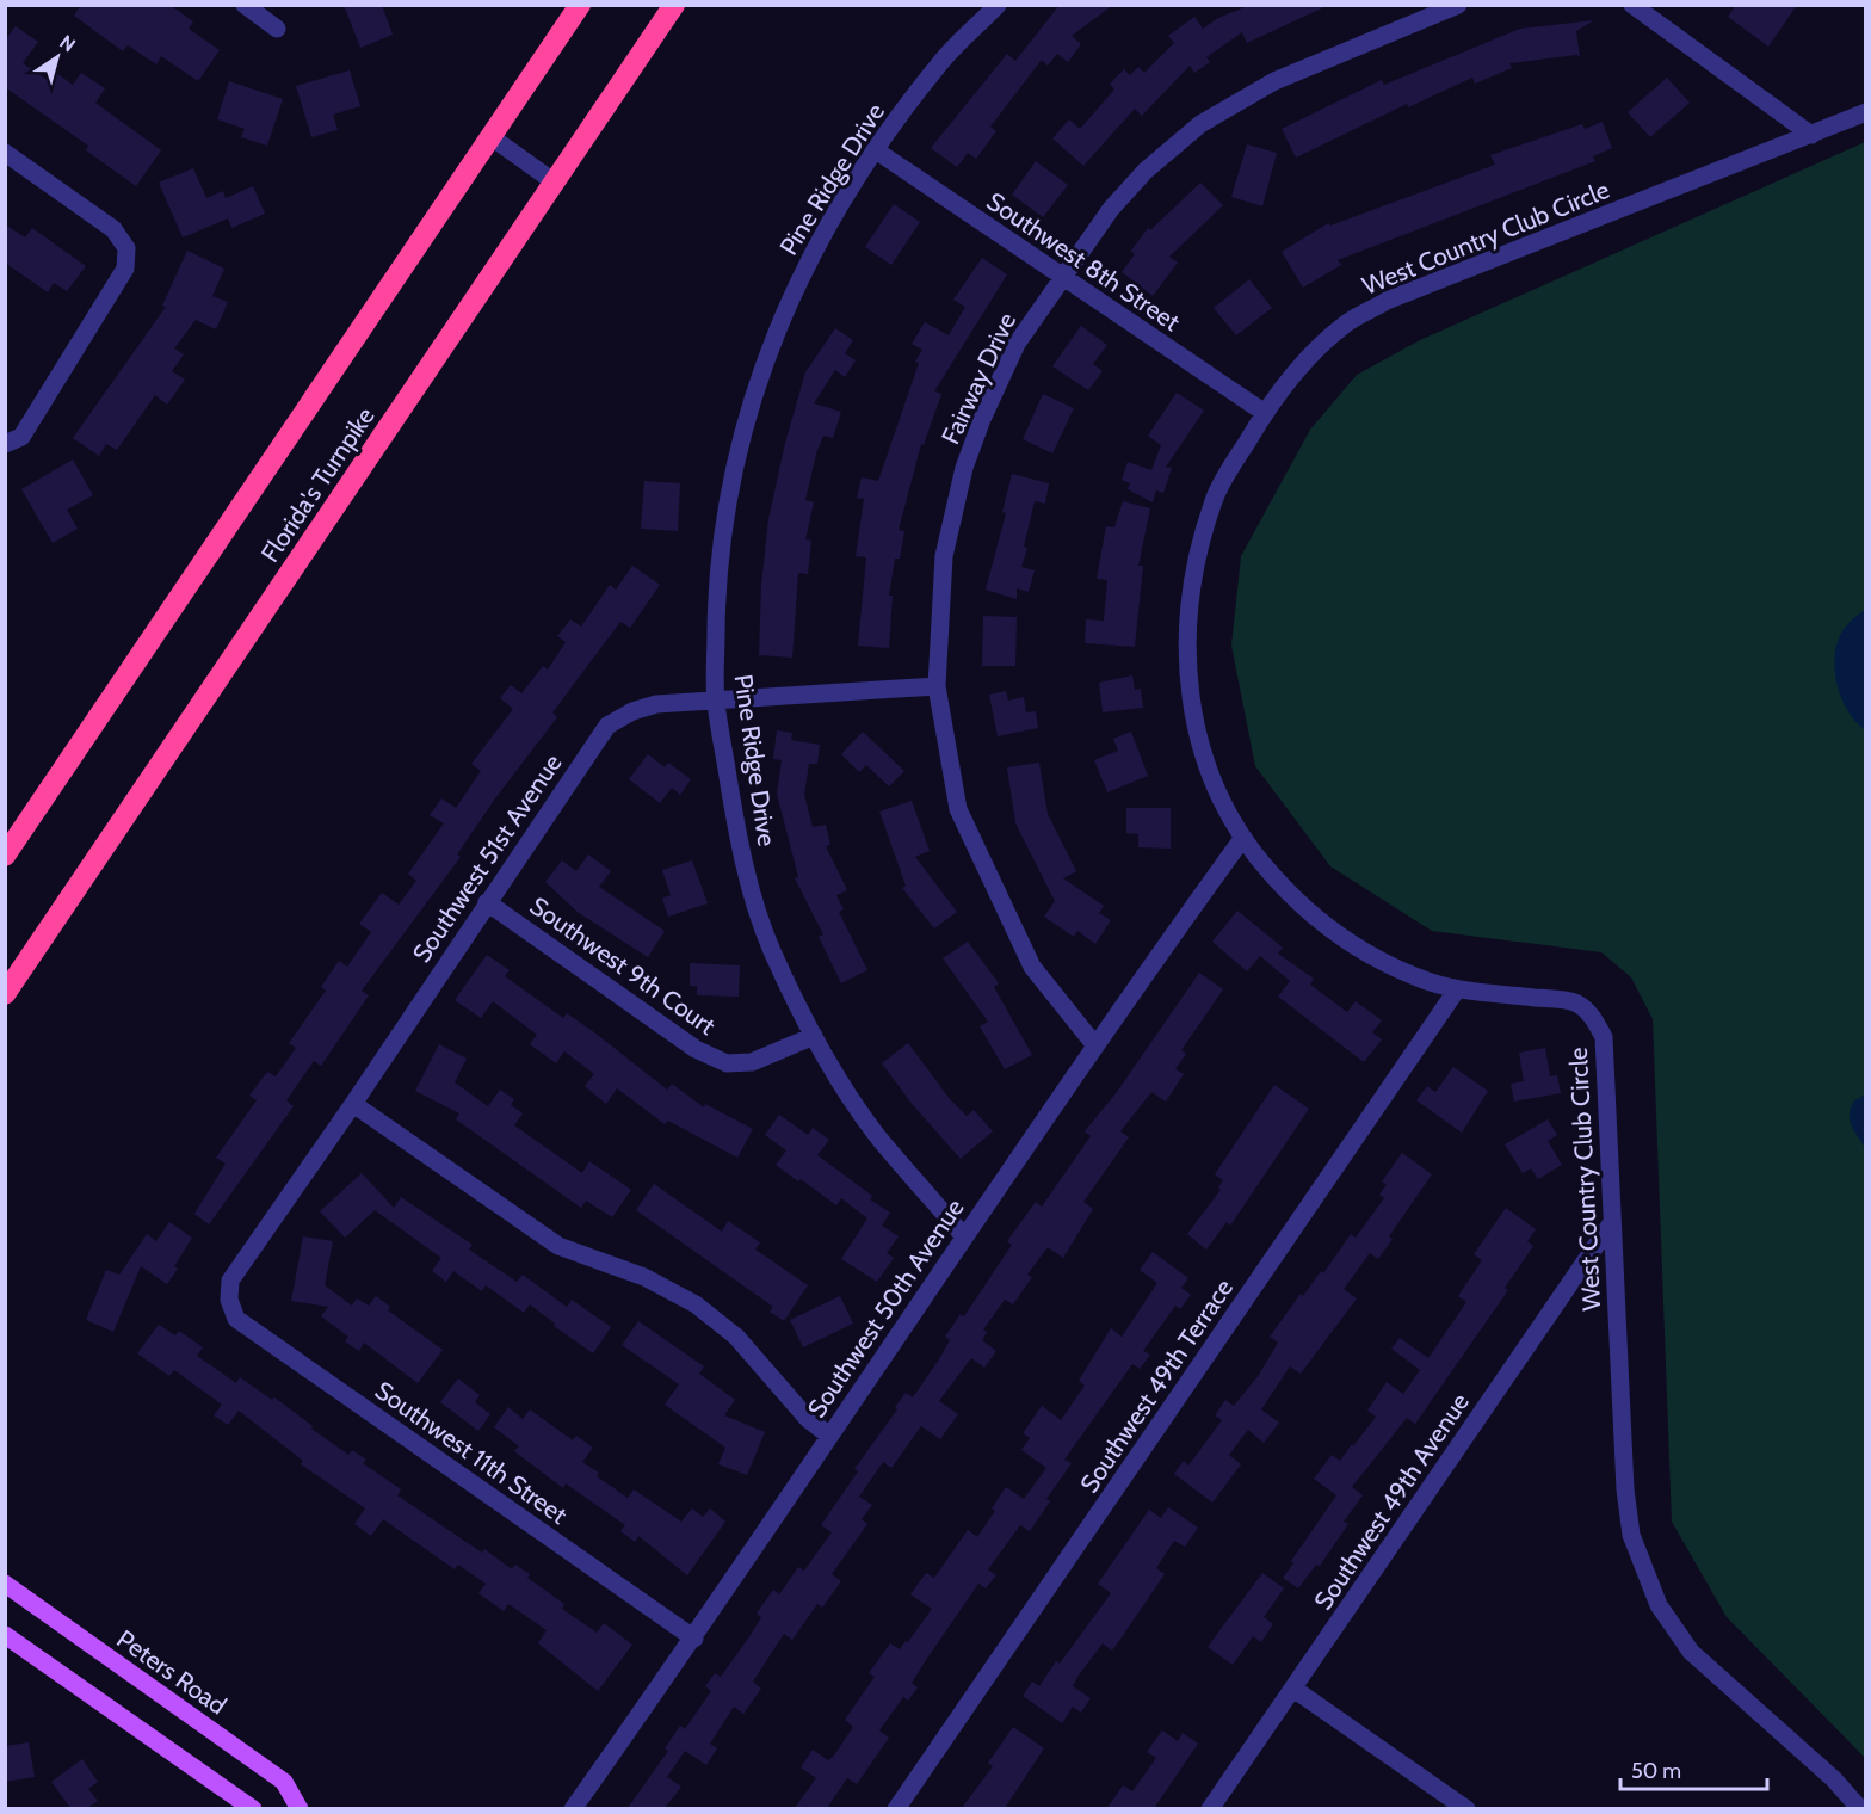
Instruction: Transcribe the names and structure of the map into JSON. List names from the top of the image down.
{
  "streets": {
    "highway": ["Florida's Turnpike"],
    "main road": ["Peters Road"],
    "street": [
      "Pine Ridge Drive",
      "West Country Club Circle",
      "Southwest 8th Street",
      "Fairway Drive",
      "Southwest 51st Avenue",
      "Southwest 9th Court",
      "Southwest 50th Avenue",
      "Southwest 49th Terrace",
      "Southwest 11th Street",
      "Southwest 49th Avenue"
    ]
  },
  "crossings": [
    ["Pine Ridge Drive", "Southwest 8th Street"],
    ["Pine Ridge Drive", "Southwest 51st Avenue"],
    ["Pine Ridge Drive", "Southwest 9th Court"],
    ["Pine Ridge Drive", "Southwest 50th Avenue"],
    ["West Country Club Circle", "Southwest 8th Street"],
    ["West Country Club Circle", "Southwest 50th Avenue"],
    ["West Country Club Circle", "Southwest 49th Terrace"],
    ["West Country Club Circle", "Southwest 49th Avenue"],
    ["Southwest 8th Street", "Fairway Drive"],
    ["Fairway Drive", "Southwest 51st Avenue"],
    ["Fairway Drive", "Southwest 50th Avenue"],
    ["Southwest 51st Avenue", "Southwest 9th Court"],
    ["Southwest 51st Avenue", "Southwest 11th Street"],
    ["Southwest 50th Avenue", "Southwest 11th Street"]
  ],
  "scale_bar": "50 m",
  "north": "top right"
}
